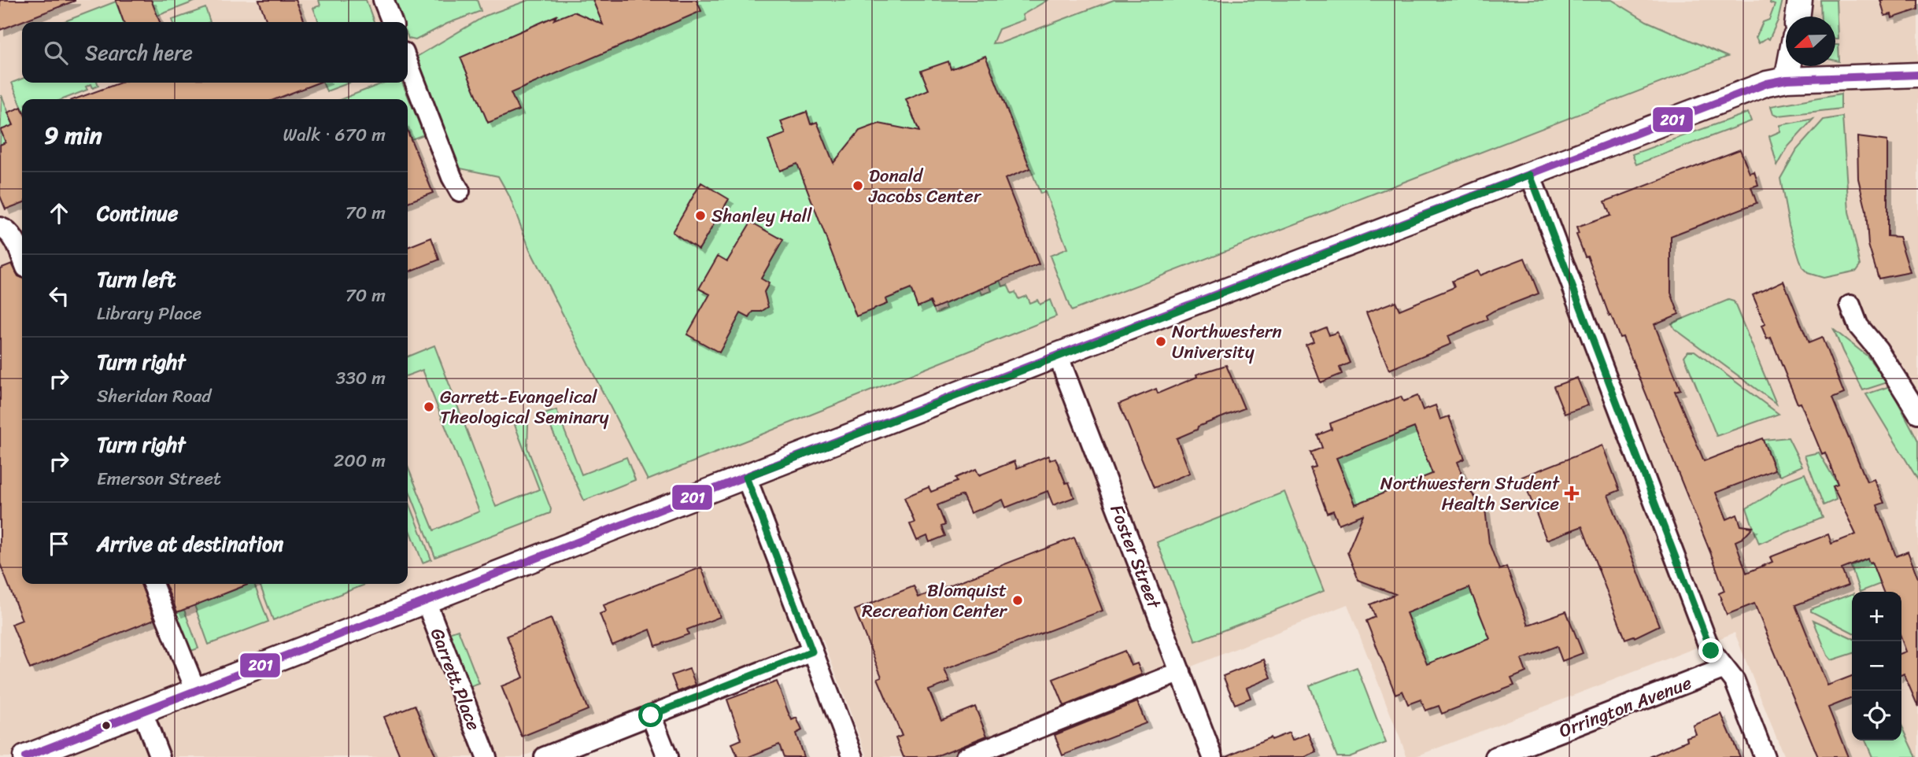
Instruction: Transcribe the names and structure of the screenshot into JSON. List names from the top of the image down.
{
  "streets": {
    "street": ["Foster Street", "Garrett Place", "Orrington Avenue"]
  },
  "places": {
    "other": [
      "Donald Jacobs Center",
      "Shanley Hall",
      "Northwestern University",
      "Garrett-Evangelical Theological Seminary",
      "Blomquist Recreation Center"
    ],
    "health": ["Northwestern Student Health Service"]
  },
  "lines": ["transit line 201"],
  "north": "left",
  "page": {
    "search": "Search here",
    "heading": ["9 min", "Walk · 670 m"],
    "list": [
      ["Continue", "70 m"],
      ["Turn left", "Library Place", "70 m"],
      ["Turn right", "Sheridan Road", "330 m"],
      ["Turn right", "Emerson Street", "200 m"],
      "Arrive at destination"
    ],
    "map_buttons": ["+", "−"]
  }
}
